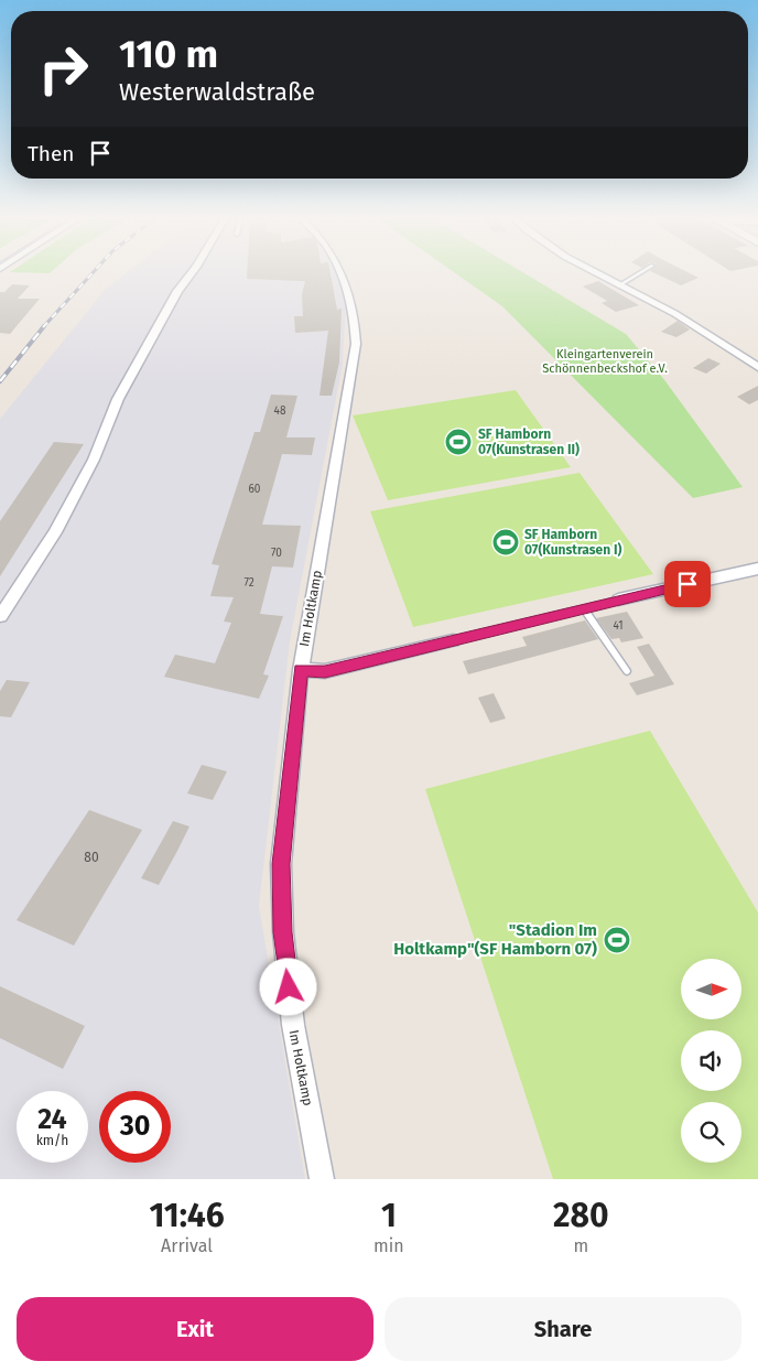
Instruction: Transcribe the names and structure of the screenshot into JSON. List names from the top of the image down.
{
  "streets": {
    "street": ["Im Holtkamp"]
  },
  "parks": ["Kleingartenverein Schönnenbeckshof e.V."],
  "places": {
    "sports": ["SF Hamborn 07(Kunstrasen II)", "SF Hamborn 07(Kunstrasen I)", "\"Stadion Im Holtkamp\"(SF Hamborn 07)"]
  },
  "house_numbers": [
    "48",
    "60",
    "70",
    "72",
    "41",
    "80"
  ],
  "north": "right",
  "page": {
    "turn": ["110 m", "Westerwaldstraße"],
    "then": "Then",
    "speed": "24 km/h",
    "limit": "30",
    "eta": [
      "11:46",
      "Arrival",
      "1",
      "min",
      "280",
      "m"
    ],
    "buttons": ["Exit", "Share"]
  }
}
